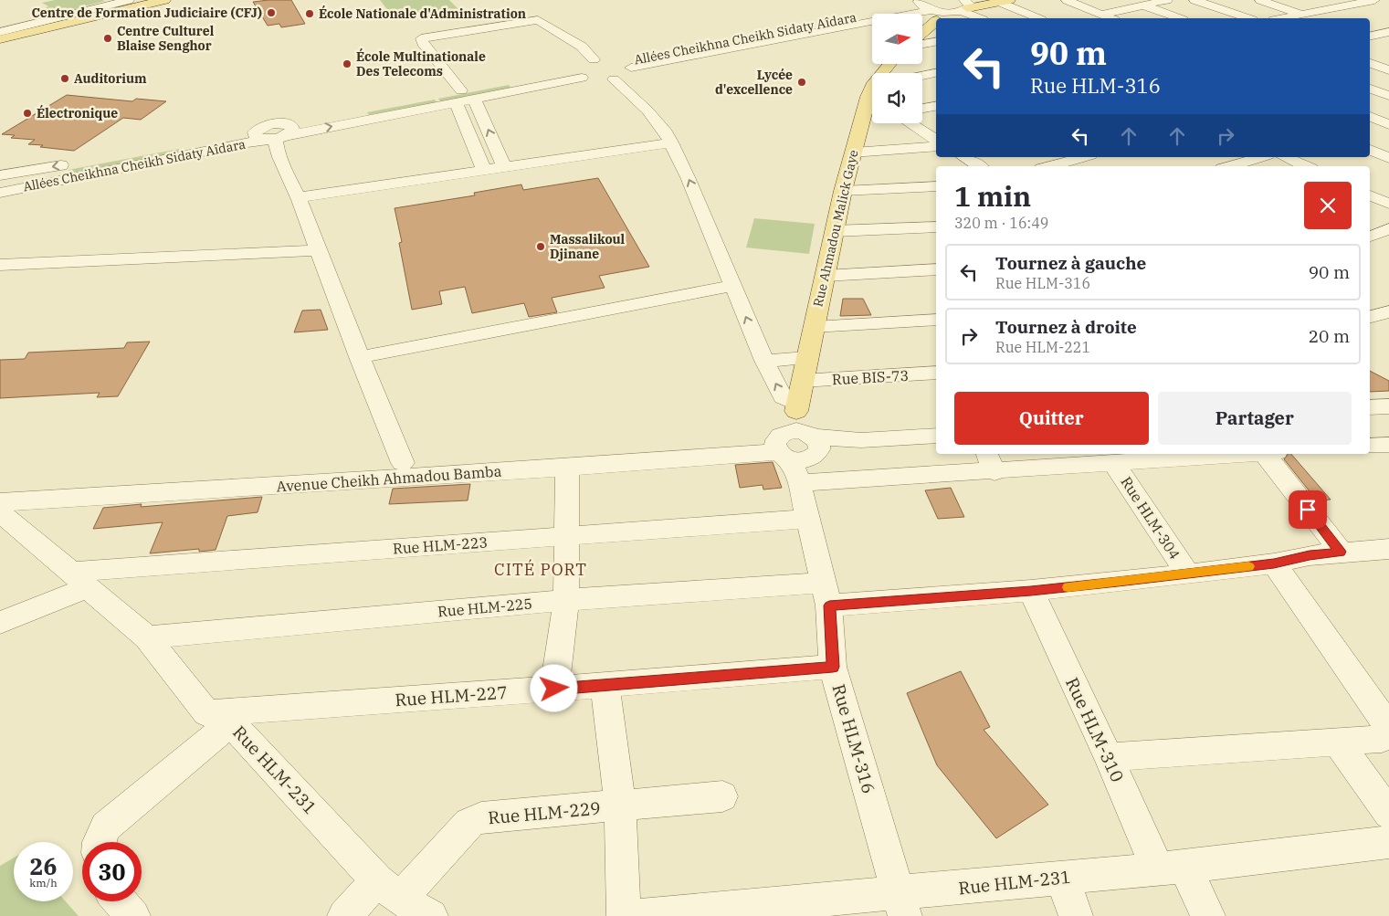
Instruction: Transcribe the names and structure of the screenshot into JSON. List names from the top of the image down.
{
  "streets": {
    "main road": ["Rue Ahmadou Malick Gaye"],
    "street": [
      "Allées Cheikhna Cheikh Sidaty Aîdara",
      "Rue BIS-73",
      "Avenue Cheikh Ahmadou Bamba",
      "Rue HLM-304",
      "Rue HLM-223",
      "Rue HLM-225",
      "Rue HLM-227",
      "Rue HLM-310",
      "Rue HLM-316",
      "Rue HLM-231",
      "Rue HLM-229"
    ]
  },
  "crossings": [
    ["Rue Ahmadou Malick Gaye", "Rue BIS-73"],
    ["Avenue Cheikh Ahmadou Bamba", "Rue HLM-316"],
    ["Rue HLM-304", "Rue HLM-225"],
    ["Rue HLM-223", "Rue HLM-316"],
    ["Rue HLM-223", "Rue HLM-231"],
    ["Rue HLM-225", "Rue HLM-310"],
    ["Rue HLM-225", "Rue HLM-316"],
    ["Rue HLM-225", "Rue HLM-231"],
    ["Rue HLM-227", "Rue HLM-316"],
    ["Rue HLM-227", "Rue HLM-231"],
    ["Rue HLM-310", "Rue HLM-231"],
    ["Rue HLM-316", "Rue HLM-231"],
    ["Rue HLM-231", "Rue HLM-229"]
  ],
  "districts": ["CITÉ PORT"],
  "places": [
    "Centre de Formation Judiciaire (CFJ)",
    "École Nationale d'Administration",
    "Centre Culturel Blaise Senghor",
    "École Multinationale Des Telecoms",
    "Auditorium",
    "Lycée d'excellence",
    "Électronique",
    "Massalikoul Djinane"
  ],
  "north": "right",
  "page": {
    "turn": ["90 m", "Rue HLM-316"],
    "heading": ["1 min", "320 m · 16:49"],
    "list": [
      {
        "name": "Tournez à gauche",
        "note": "Rue HLM-316",
        "value": "90 m"
      },
      {
        "name": "Tournez à droite",
        "note": "Rue HLM-221",
        "value": "20 m"
      }
    ],
    "buttons": ["Quitter", "Partager"],
    "speed": "26 km/h",
    "limit": "30"
  }
}
